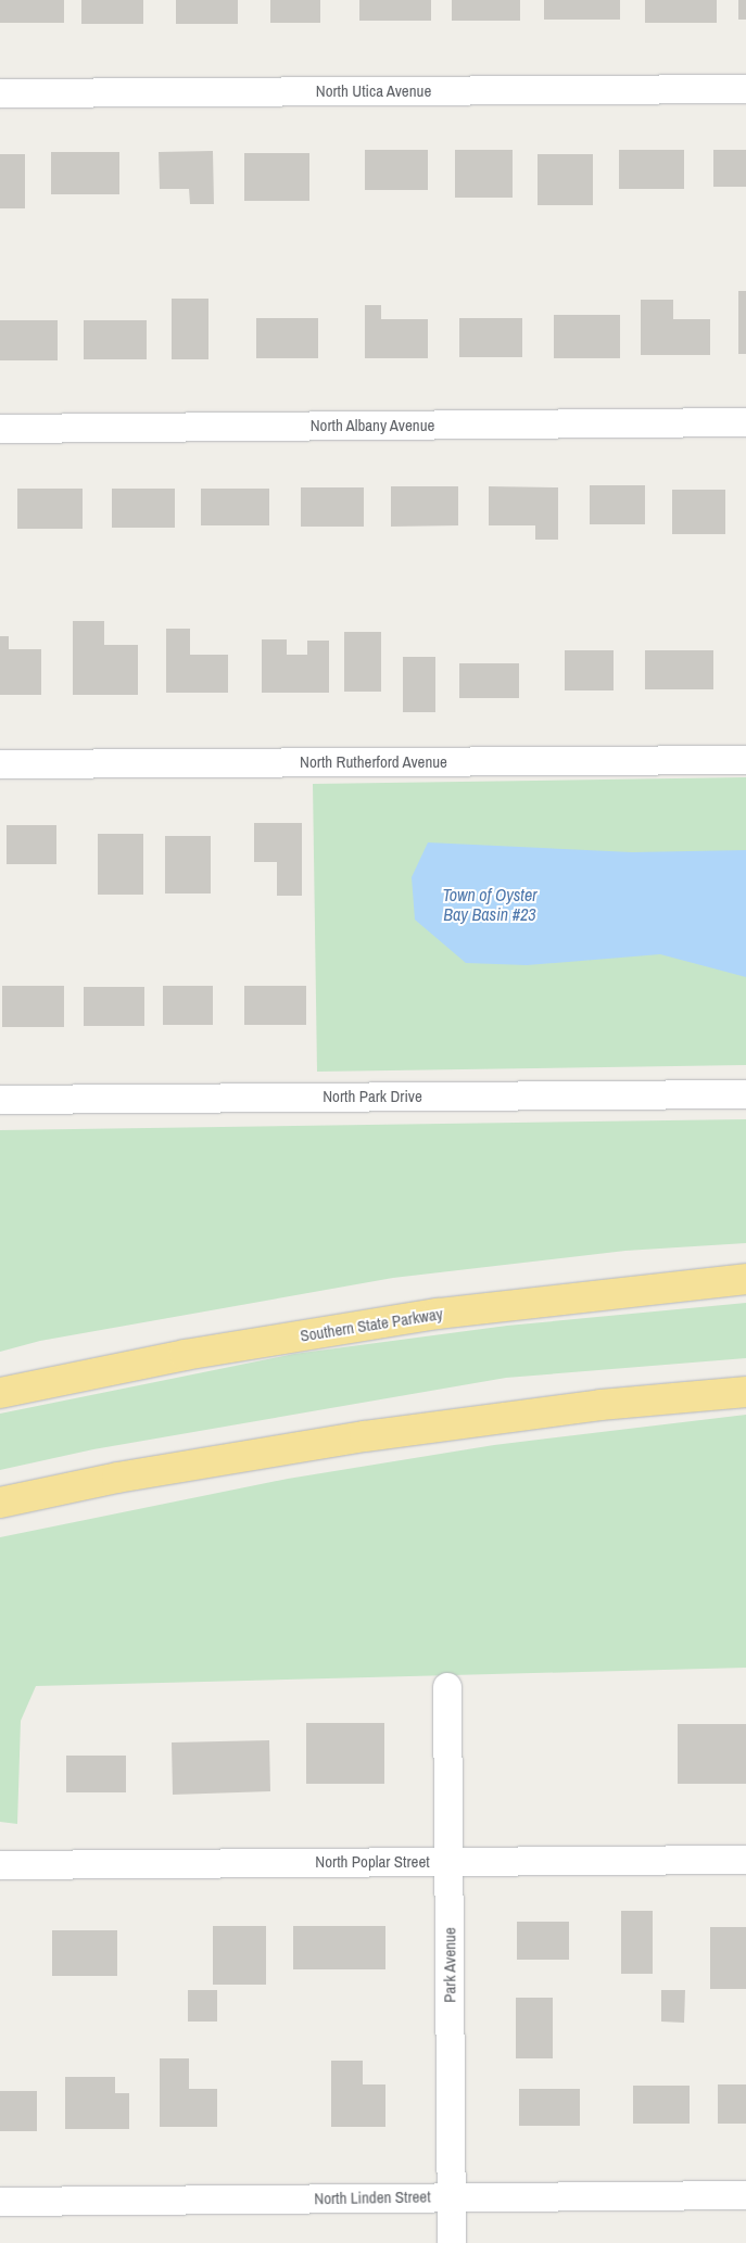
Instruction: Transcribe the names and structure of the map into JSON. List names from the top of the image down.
{
  "streets": {
    "highway": ["Southern State Parkway"],
    "street": [
      "North Utica Avenue",
      "North Albany Avenue",
      "North Rutherford Avenue",
      "North Park Drive",
      "North Poplar Street",
      "Park Avenue",
      "North Linden Street"
    ]
  },
  "crossings": [
    ["North Poplar Street", "Park Avenue"],
    ["Park Avenue", "North Linden Street"]
  ],
  "water": ["Town of Oyster Bay Basin #23"]
}
